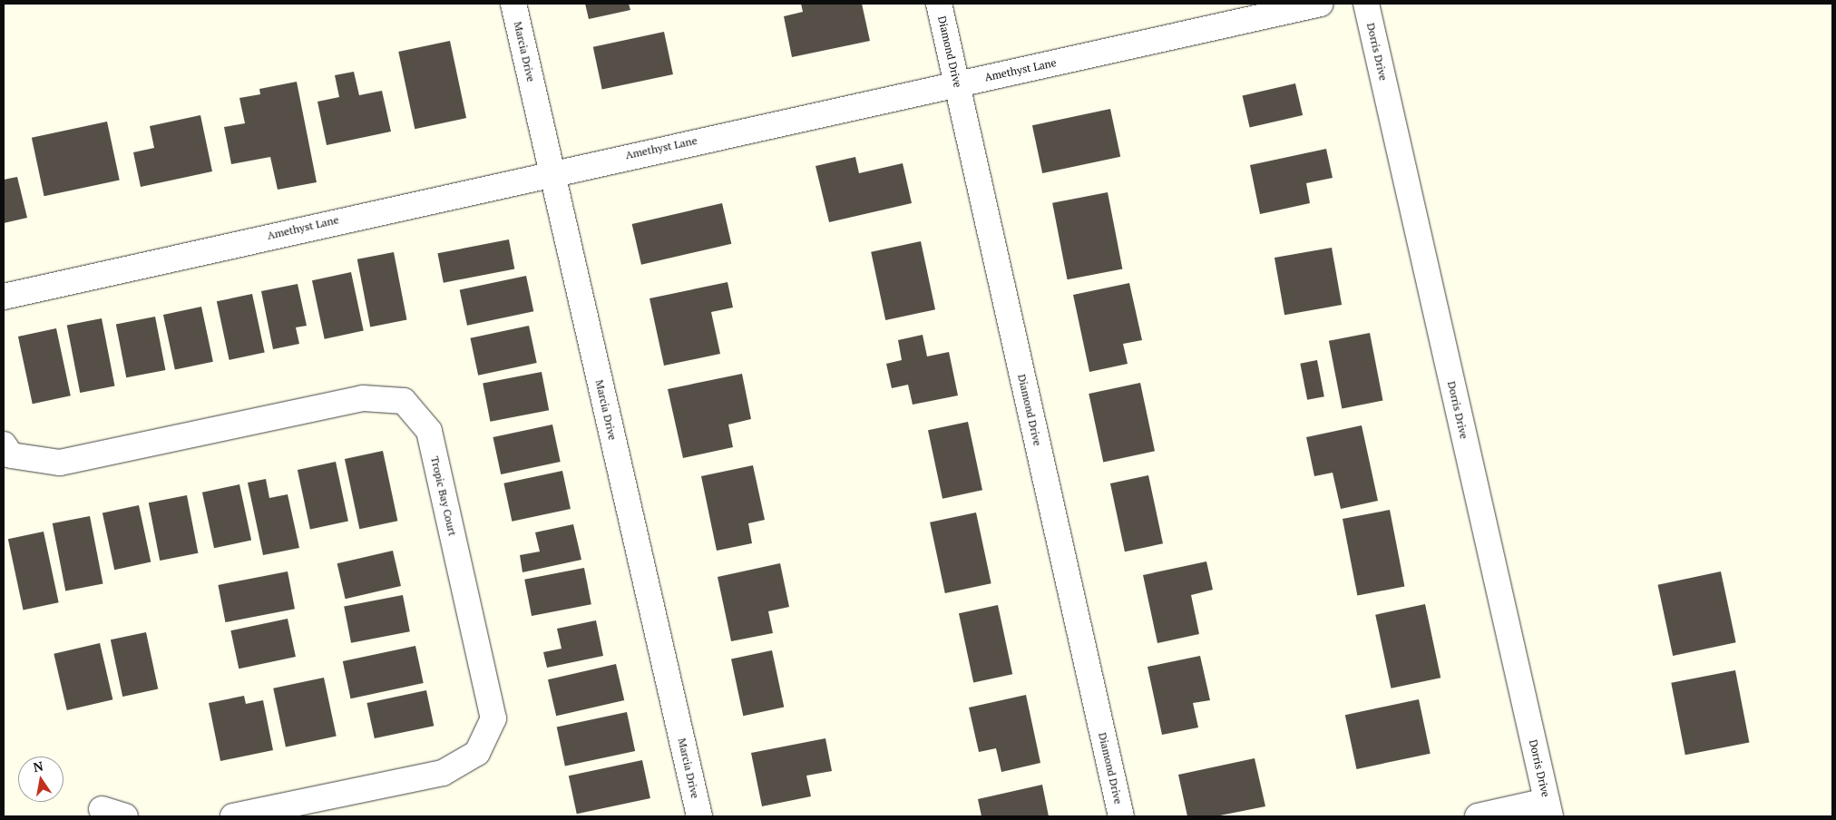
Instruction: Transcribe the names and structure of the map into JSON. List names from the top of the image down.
{
  "streets": {
    "street": [
      "Marcia Drive",
      "Diamond Drive",
      "Dorris Drive",
      "Amethyst Lane",
      "Tropic Bay Court"
    ]
  },
  "crossings": [
    ["Marcia Drive", "Amethyst Lane"],
    ["Diamond Drive", "Amethyst Lane"]
  ],
  "north": "top"
}
